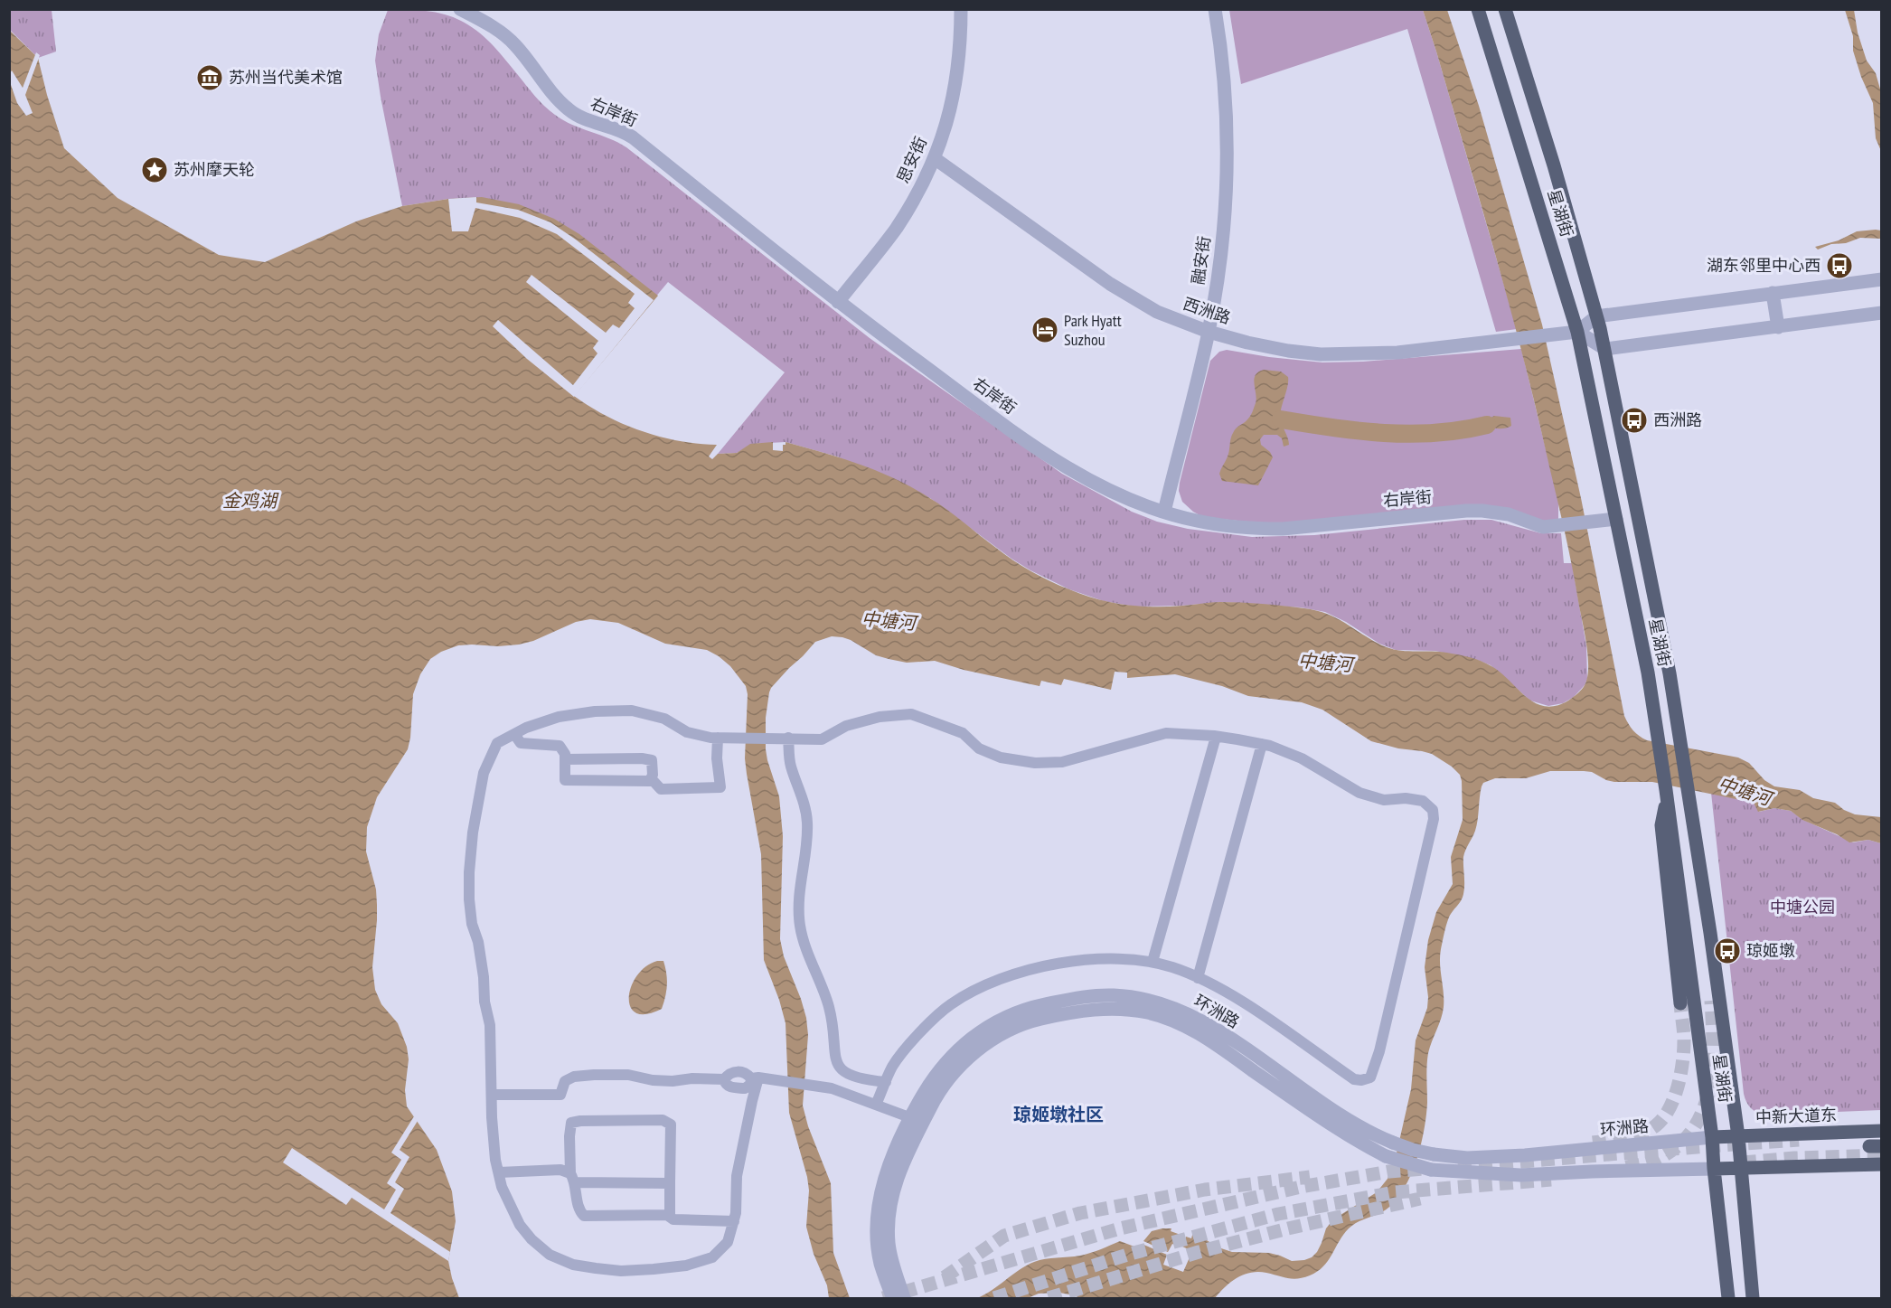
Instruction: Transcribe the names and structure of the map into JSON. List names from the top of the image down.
{
  "streets": {
    "main road": ["星湖街", "中新大道东"],
    "street": [
      "右岸街",
      "思安街",
      "融安街",
      "西洲路",
      "环洲路"
    ]
  },
  "crossings": [
    ["右岸街", "思安街"],
    ["右岸街", "星湖街"],
    ["右岸街", "融安街"],
    ["思安街", "西洲路"],
    ["星湖街", "西洲路"],
    ["星湖街", "环洲路"],
    ["星湖街", "中新大道东"],
    ["融安街", "西洲路"],
    ["环洲路", "中新大道东"]
  ],
  "districts": ["琼姬墩社区"],
  "water": ["金鸡湖", "中塘河"],
  "parks": ["中塘公园"],
  "places": {
    "museum": ["苏州当代美术馆"],
    "place": ["苏州摩天轮"],
    "bus stop": ["湖东邻里中心西", "西洲路", "琼姬墩"],
    "hotel": ["Park Hyatt Suzhou"]
  }
}
